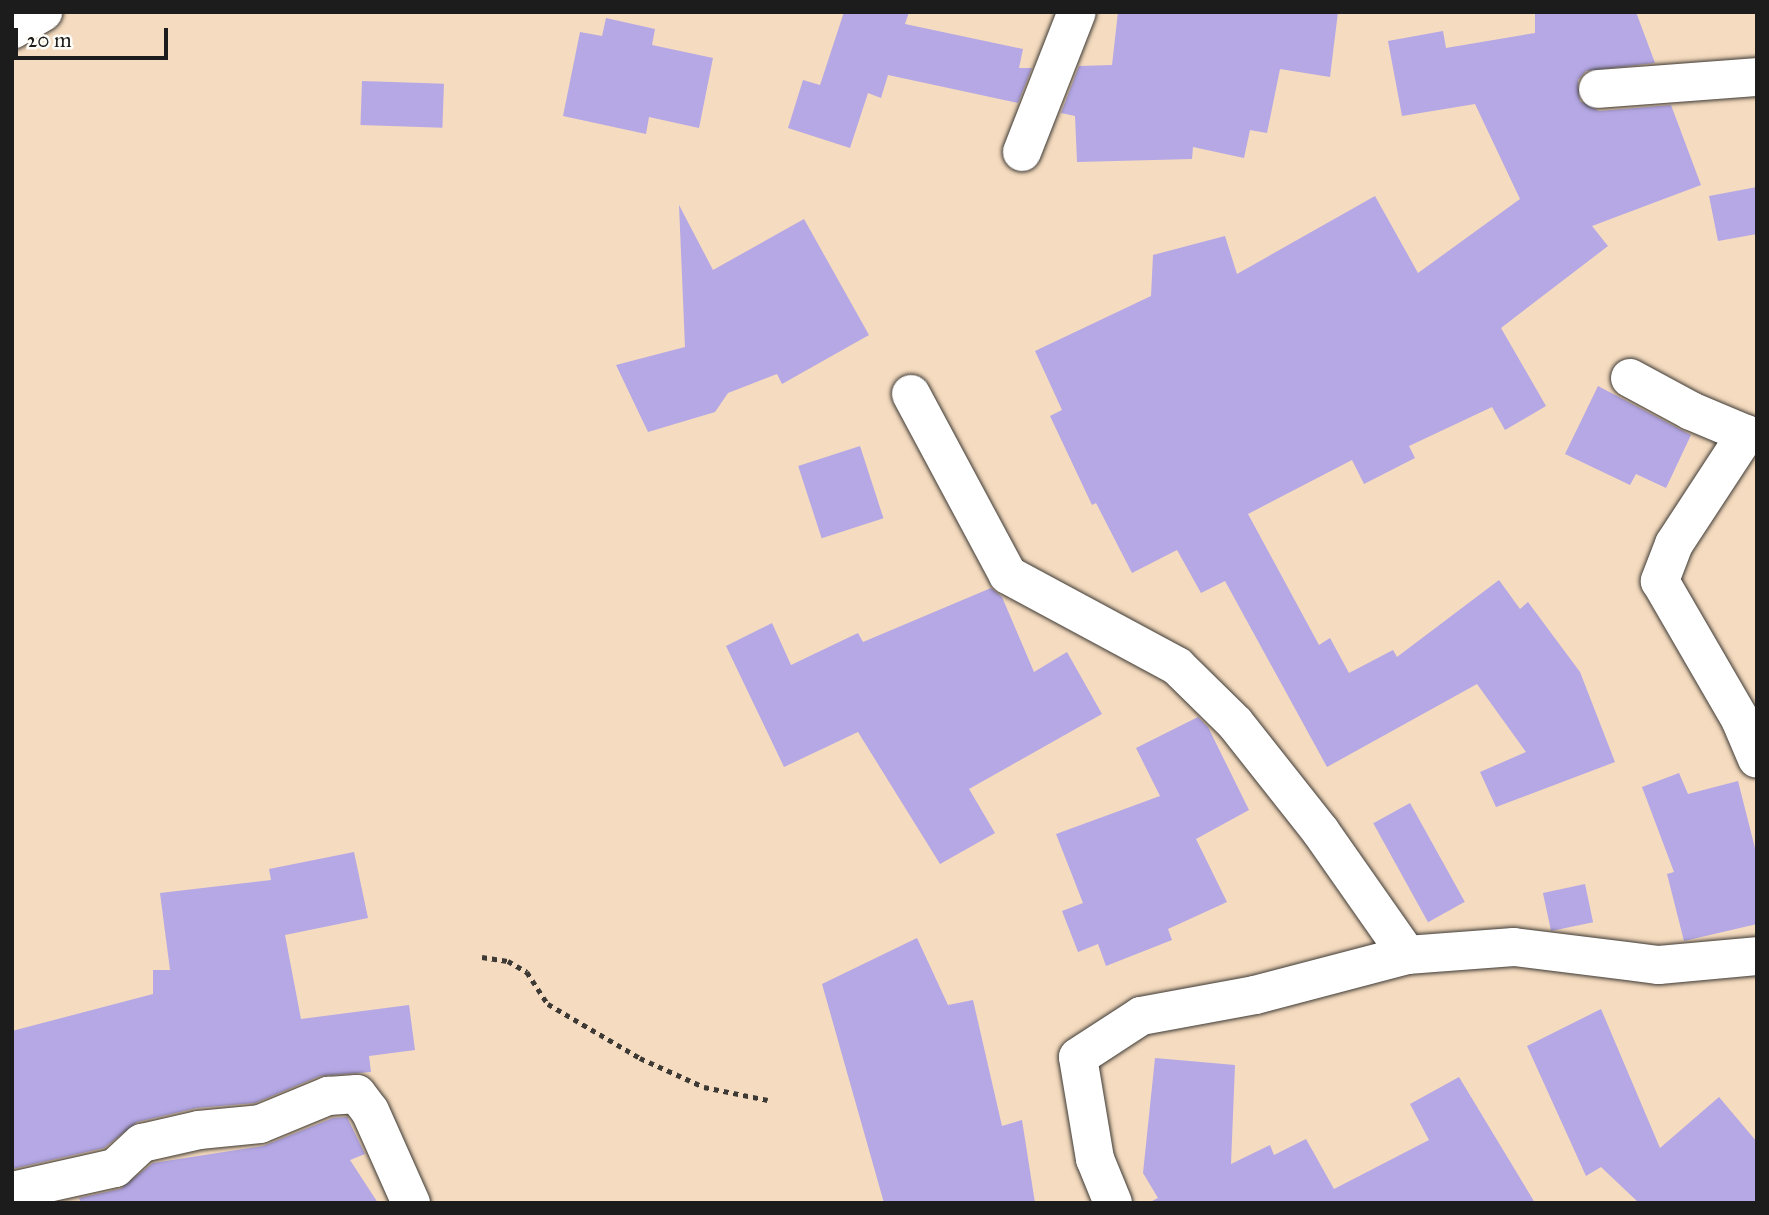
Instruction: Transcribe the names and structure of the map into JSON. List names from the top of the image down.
{
  "scale_bar": "20 m"
}
